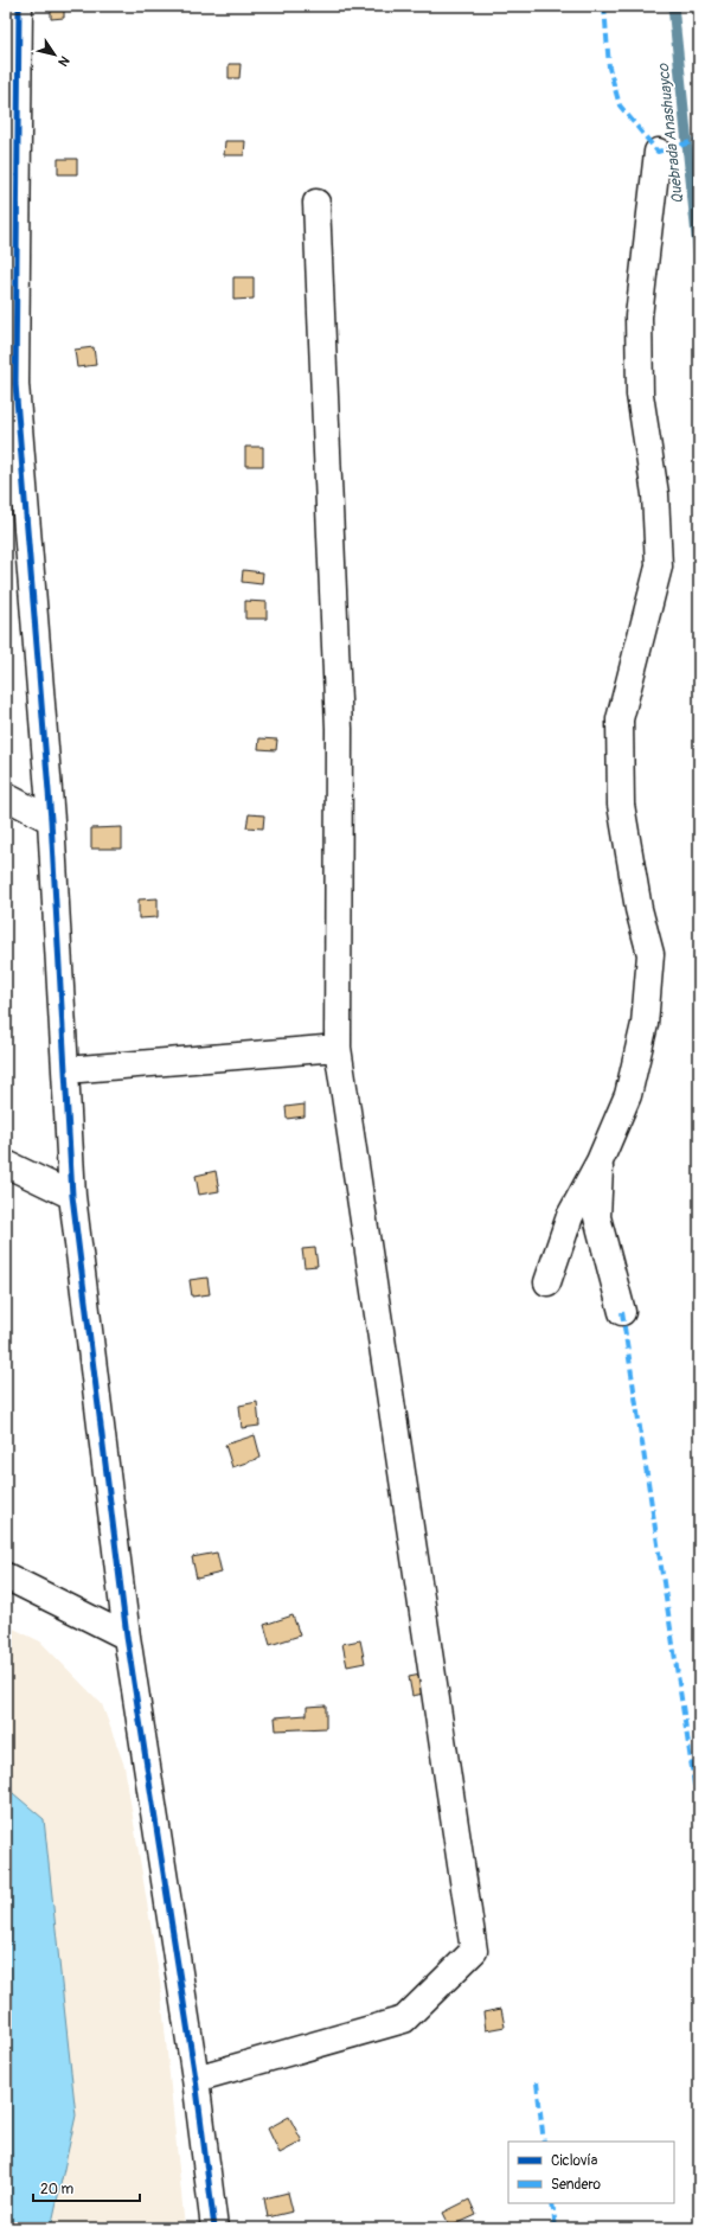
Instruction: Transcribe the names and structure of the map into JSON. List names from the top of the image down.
{
  "water": ["Quebrada Anashuayco"],
  "legend": ["Ciclovía", "Sendero"],
  "scale_bar": "20 m",
  "north": "bottom right"
}
